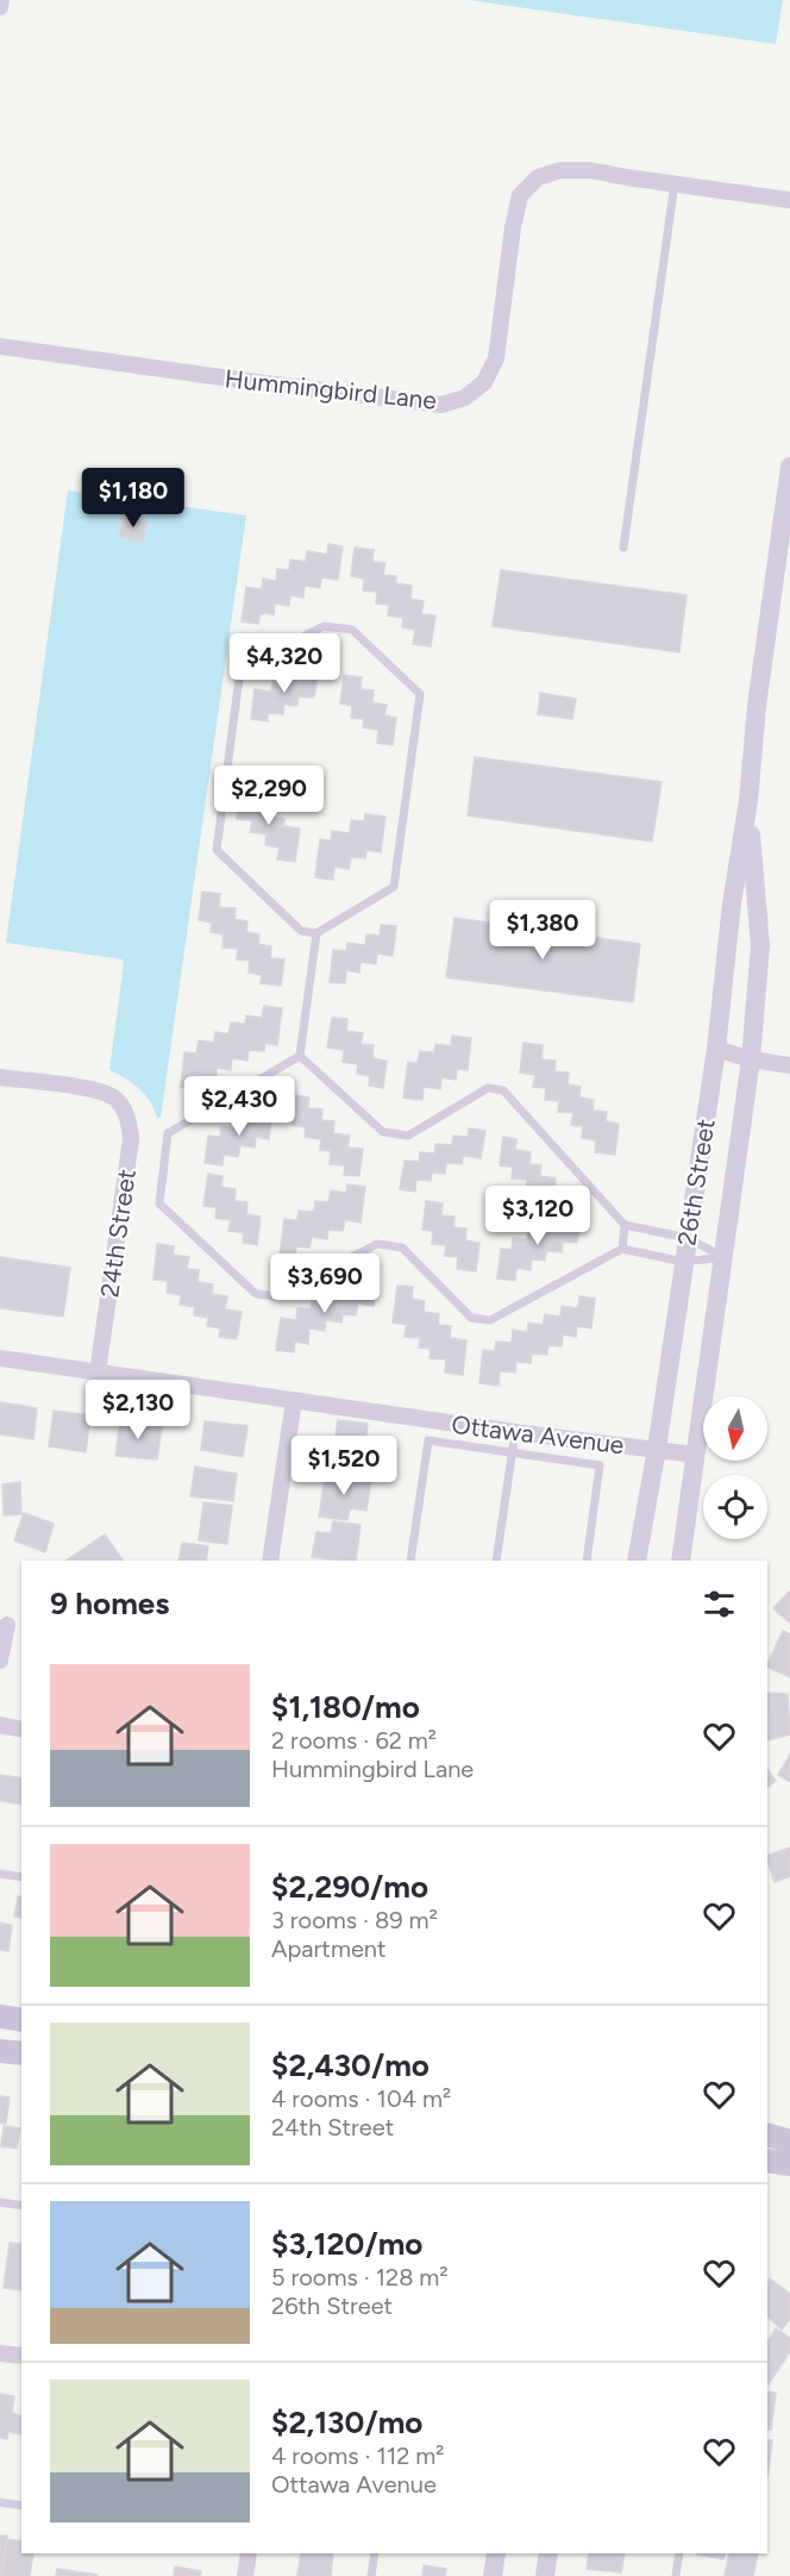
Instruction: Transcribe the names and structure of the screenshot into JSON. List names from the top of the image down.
{
  "streets": {
    "street": [
      "Hummingbird Lane",
      "26th Street",
      "24th Street",
      "Ottawa Avenue"
    ]
  },
  "crossings": [
    ["26th Street", "Ottawa Avenue"],
    ["24th Street", "Ottawa Avenue"]
  ],
  "north": "bottom",
  "page": {
    "price": [
      "$1,180",
      "$4,320",
      "$2,290",
      "$1,380",
      "$2,430",
      "$3,120",
      "$3,690",
      "$2,130",
      "$1,520"
    ],
    "heading": "9 homes",
    "list": [
      {
        "name": "$1,180/mo",
        "note": "2 rooms · 62 m² · Hummingbird Lane"
      },
      {
        "name": "$2,290/mo",
        "note": "3 rooms · 89 m² · Apartment"
      },
      {
        "name": "$2,430/mo",
        "note": "4 rooms · 104 m² · 24th Street"
      },
      {
        "name": "$3,120/mo",
        "note": "5 rooms · 128 m² · 26th Street"
      },
      {
        "name": "$2,130/mo",
        "note": "4 rooms · 112 m² · Ottawa Avenue"
      }
    ]
  }
}
